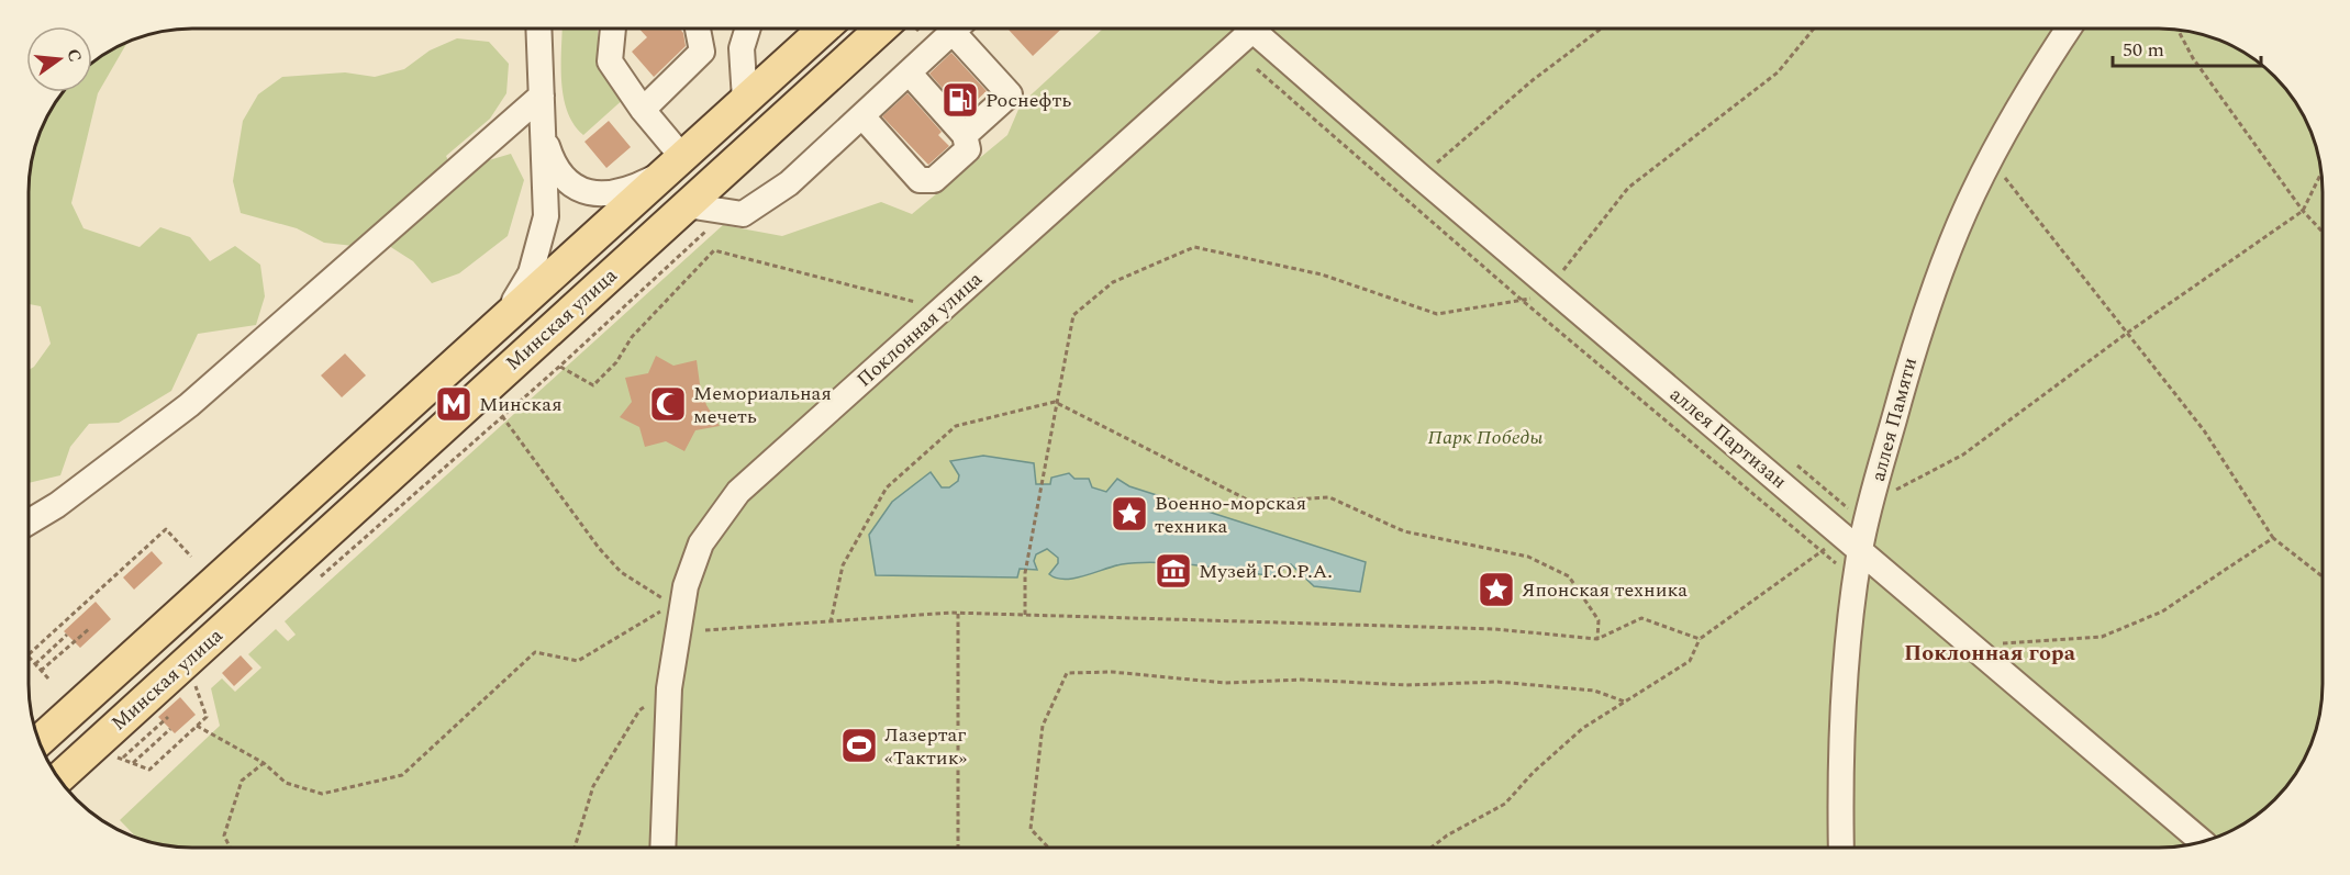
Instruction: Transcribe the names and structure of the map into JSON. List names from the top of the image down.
{
  "streets": {
    "main road": ["Минская улица"],
    "street": ["Поклонная улица", "аллея Памяти", "аллея Партизан"]
  },
  "crossings": [
    ["аллея Памяти", "аллея Партизан"]
  ],
  "districts": ["Поклонная гора"],
  "parks": ["Парк Победы"],
  "places": {
    "fuel station": ["Роснефть"],
    "metro station": ["Минская"],
    "mosque": ["Мемориальная мечеть"],
    "place": ["Военно-морская техника", "Японская техника"],
    "museum": ["Музей Г.О.Р.А."],
    "sports": ["Лазертаг «Тактик»"]
  },
  "scale_bar": "50 m",
  "north": "right"
}
